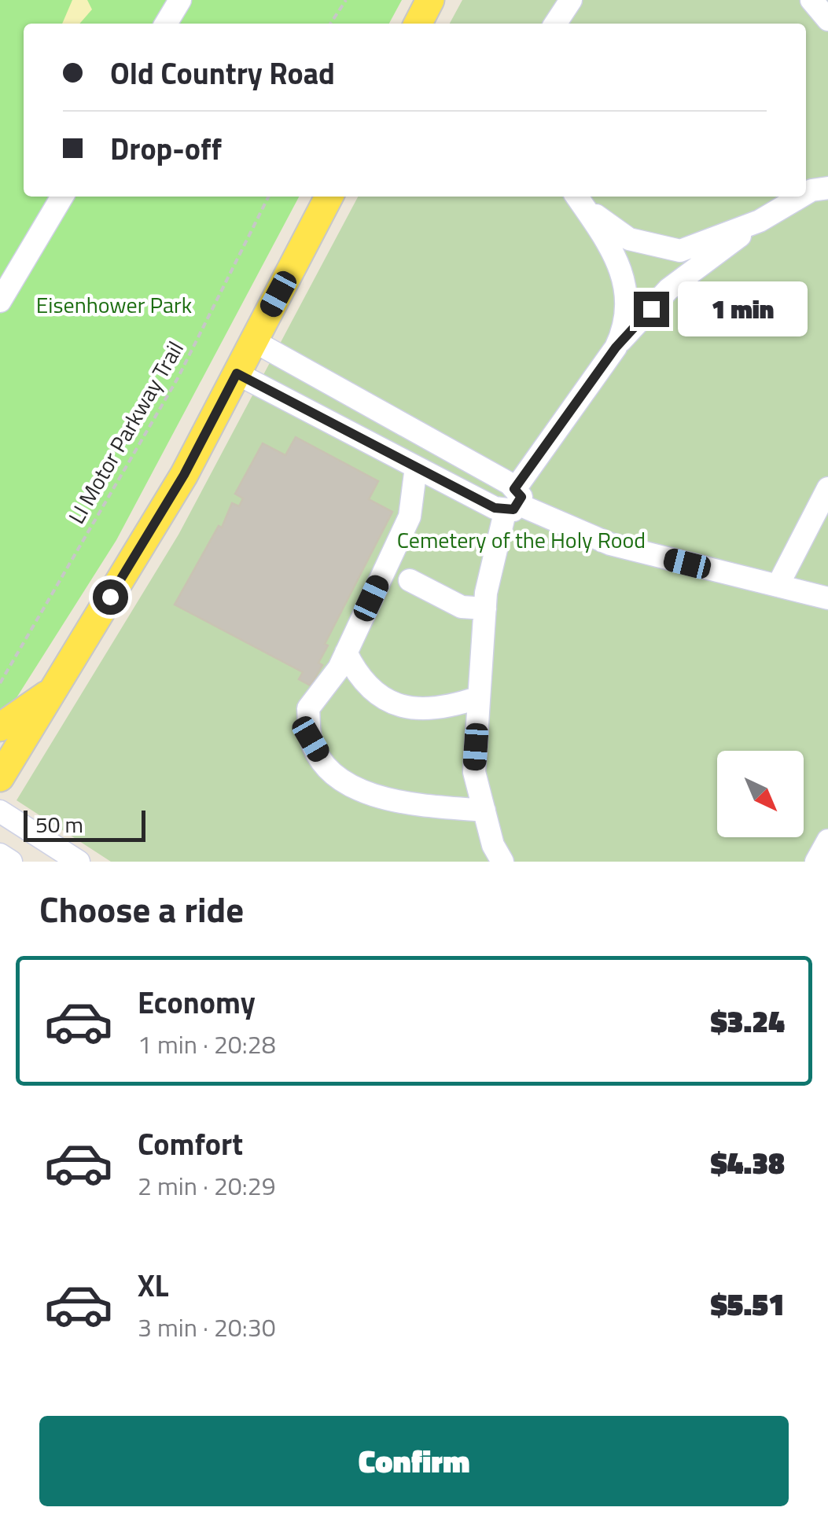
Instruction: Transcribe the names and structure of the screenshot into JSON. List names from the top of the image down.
{
  "streets": {
    "path": ["LI Motor Parkway Trail"]
  },
  "parks": ["Eisenhower Park", "Cemetery of the Holy Rood"],
  "scale_bar": "50 m",
  "north": "bottom right",
  "page": {
    "banner": ["Old Country Road", "Drop-off"],
    "bubble": "1 min",
    "scale": "50 m",
    "heading": "Choose a ride",
    "list": [
      {
        "name": "Economy",
        "note": "1 min · 20:28",
        "value": "$3.24"
      },
      {
        "name": "Comfort",
        "note": "2 min · 20:29",
        "value": "$4.38"
      },
      {
        "name": "XL",
        "note": "3 min · 20:30",
        "value": "$5.51"
      }
    ],
    "buttons": "Confirm"
  }
}
